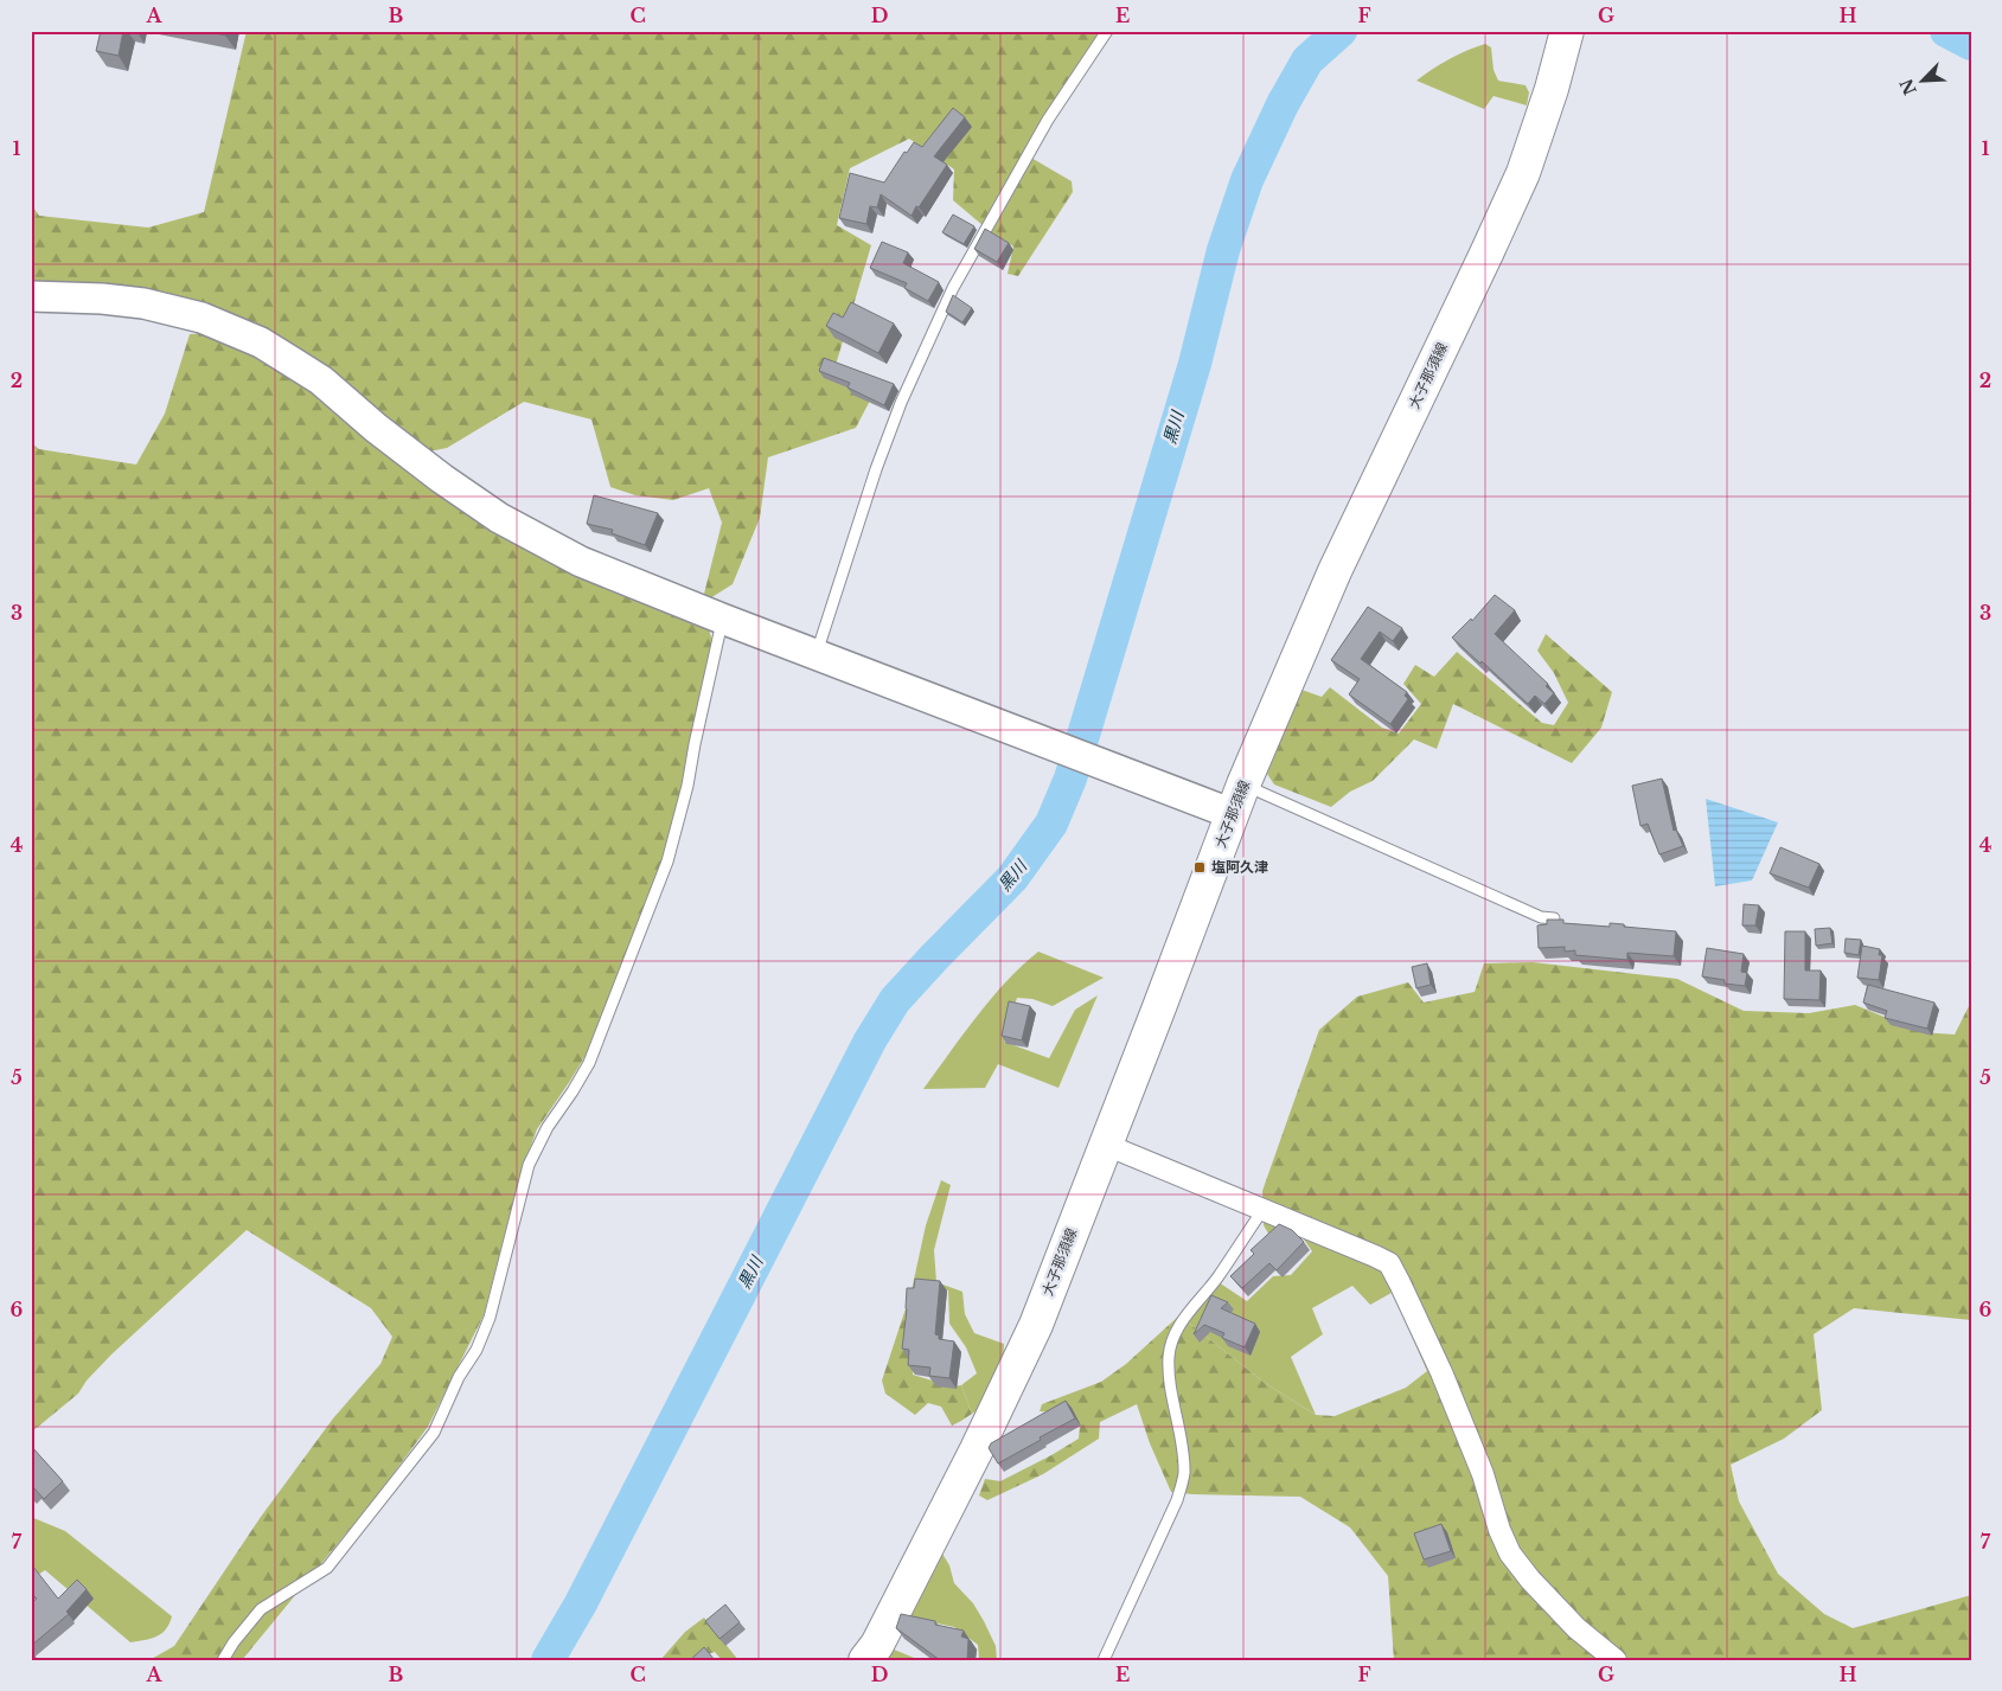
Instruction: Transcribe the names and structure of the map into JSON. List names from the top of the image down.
{
  "streets": {
    "main road": ["大子那須線"]
  },
  "water": ["黒川"],
  "places": {
    "transit": ["塩阿久津"]
  },
  "north": "bottom left",
  "grid": {
    "columns": [
      "A",
      "B",
      "C",
      "D",
      "E",
      "F",
      "G",
      "H"
    ],
    "rows": [
      "1",
      "2",
      "3",
      "4",
      "5",
      "6",
      "7"
    ]
  }
}
